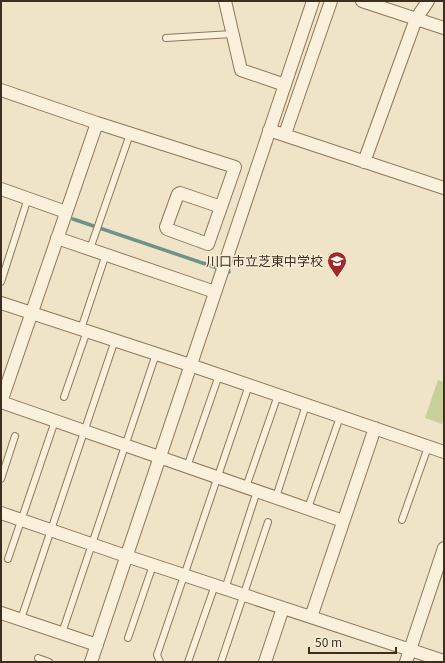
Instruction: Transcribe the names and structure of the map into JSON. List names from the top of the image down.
{
  "places": {
    "school or university": ["川口市立芝東中学校"]
  },
  "scale_bar": "50 m"
}
